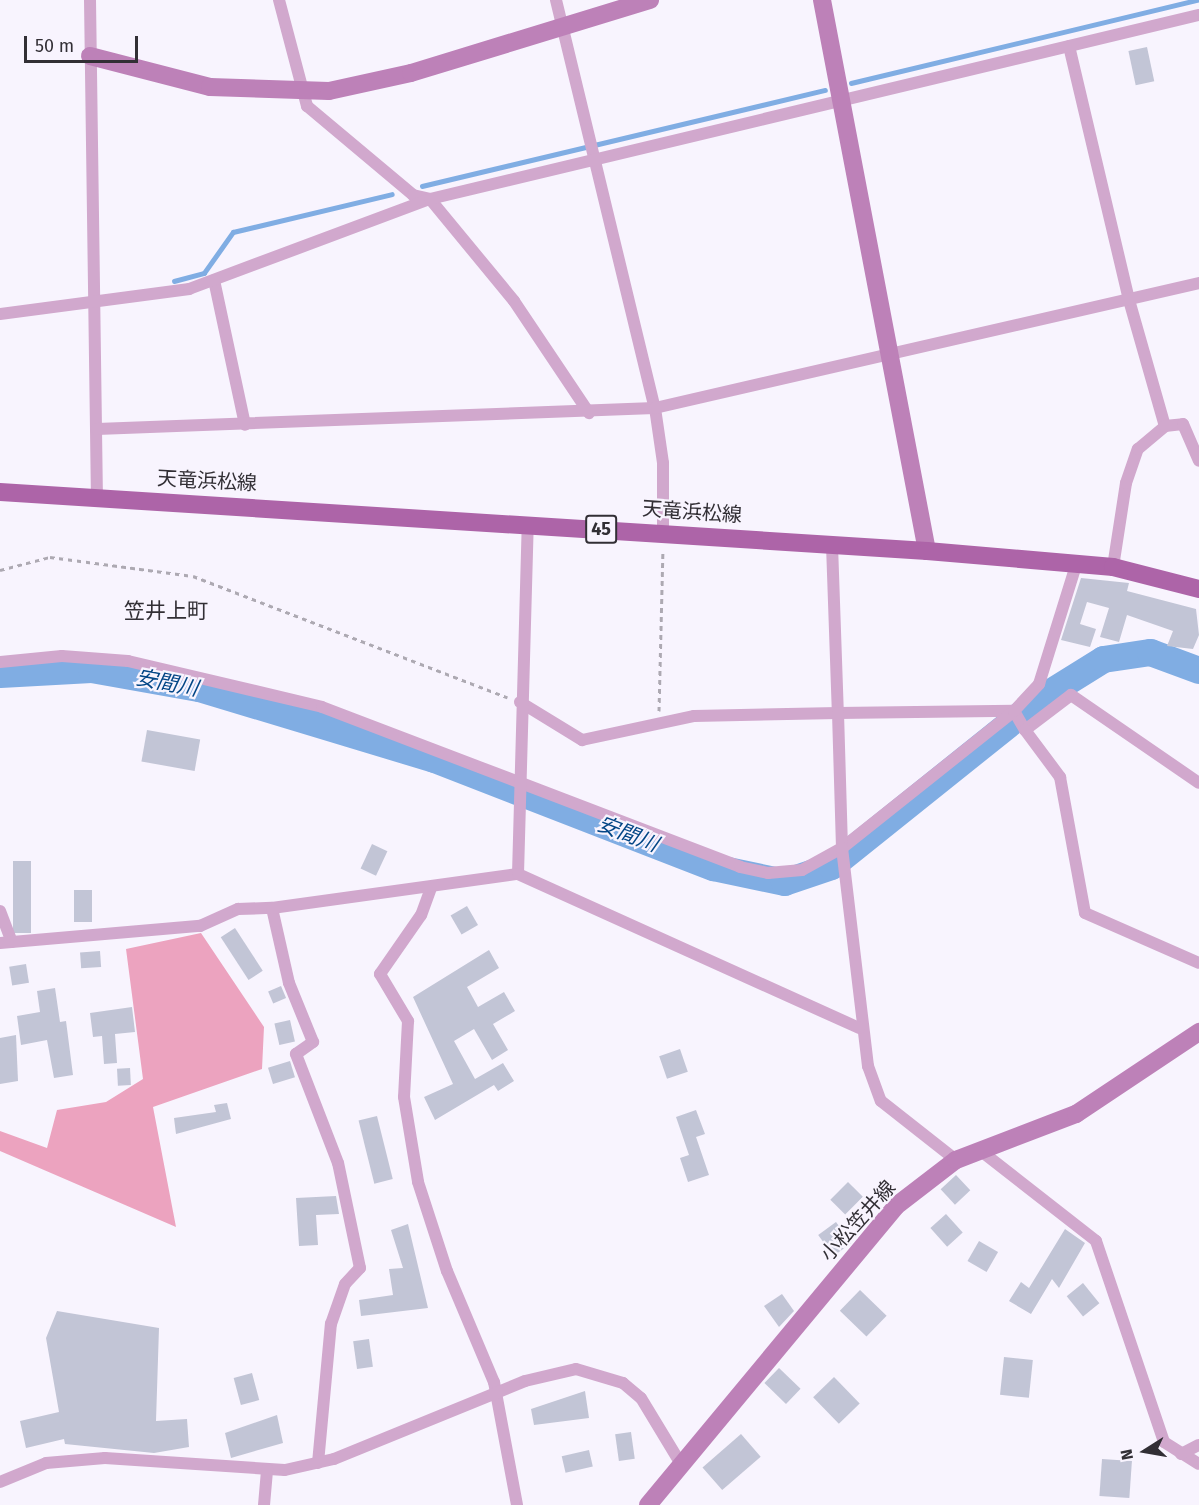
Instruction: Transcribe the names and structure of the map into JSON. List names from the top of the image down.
{
  "streets": {
    "main road": ["天竜浜松線", "45"],
    "street": ["小松笠井線"]
  },
  "districts": ["笠井上町"],
  "water": ["安間川"],
  "scale_bar": "50 m",
  "north": "left"
}
